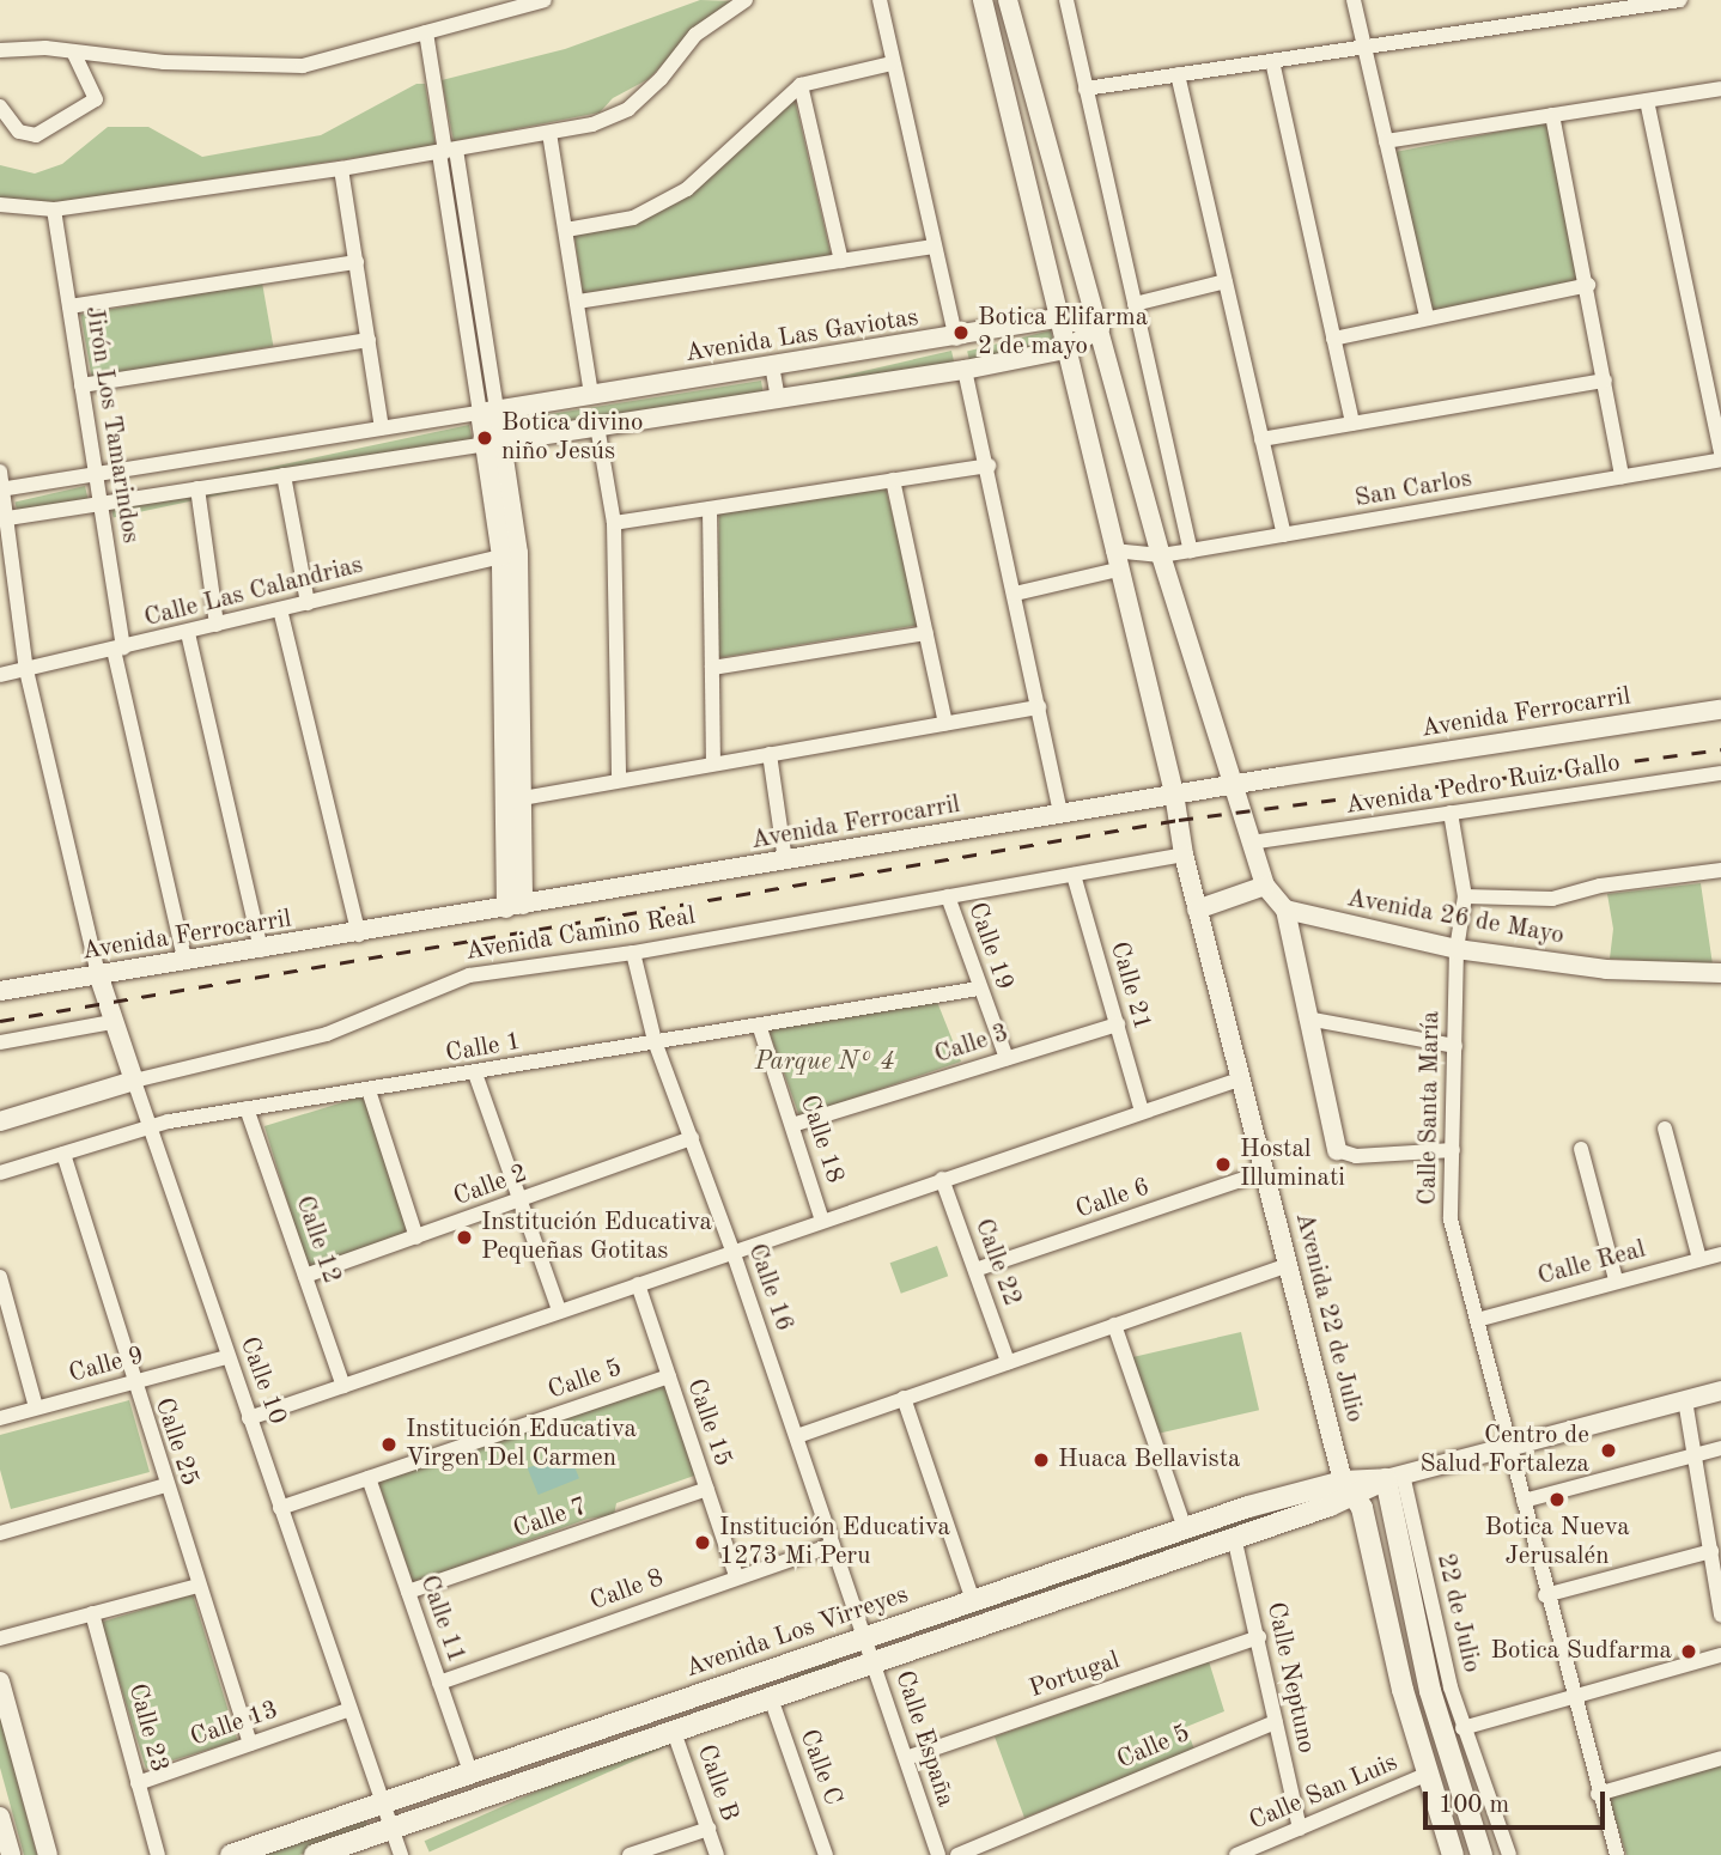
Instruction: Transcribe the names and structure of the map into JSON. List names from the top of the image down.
{
  "streets": {
    "main road": ["Avenida Los Virreyes"],
    "street": [
      "Avenida Las Gaviotas",
      "Jirón Los Tamarindos",
      "San Carlos",
      "Calle Las Calandrias",
      "Avenida Ferrocarril",
      "Avenida Pedro Ruiz Gallo",
      "Avenida 26 de Mayo",
      "Avenida Camino Real",
      "Calle 19",
      "Calle 21",
      "Calle 3",
      "Calle 1",
      "Calle Santa María",
      "Calle 18",
      "Calle 2",
      "Calle 6",
      "Calle 12",
      "Calle 22",
      "Calle Real",
      "Calle 16",
      "Avenida 22 de Julio",
      "Calle 9",
      "Calle 5",
      "Calle 10",
      "Calle 15",
      "Calle 25",
      "Calle 7",
      "Calle 8",
      "22 de Julio",
      "Calle 11",
      "Portugal",
      "Calle Neptuno",
      "Calle 13",
      "Calle 23",
      "Calle España",
      "Calle C",
      "Calle B",
      "Calle San Luis"
    ]
  },
  "crossings": [
    ["Avenida Las Gaviotas", "Jirón Los Tamarindos"],
    ["Avenida Las Gaviotas", "Avenida 22 de Julio"],
    ["Jirón Los Tamarindos", "Calle Las Calandrias"],
    ["Jirón Los Tamarindos", "Avenida Ferrocarril"],
    ["San Carlos", "Avenida 22 de Julio"],
    ["Avenida Ferrocarril", "Avenida 22 de Julio"],
    ["Avenida Ferrocarril", "Calle 10"],
    ["Avenida Pedro Ruiz Gallo", "Calle Santa María"],
    ["Avenida 26 de Mayo", "Calle Santa María"],
    ["Avenida Camino Real", "Calle 19"],
    ["Avenida Camino Real", "Calle 21"],
    ["Avenida Camino Real", "Calle 16"],
    ["Avenida Camino Real", "Avenida 22 de Julio"],
    ["Avenida Camino Real", "Calle 10"],
    ["Calle 19", "Calle 3"],
    ["Calle 19", "Calle 1"],
    ["Calle 21", "Calle 3"],
    ["Calle 3", "Calle 18"],
    ["Calle 1", "Calle 18"],
    ["Calle 1", "Calle 12"],
    ["Calle 1", "Calle 16"],
    ["Calle 1", "Calle 10"],
    ["Calle 1", "Calle 25"],
    ["Calle Santa María", "Calle Real"],
    ["Calle Santa María", "Avenida Los Virreyes"],
    ["Calle 2", "Calle 12"],
    ["Calle 2", "Calle 16"],
    ["Calle 6", "Calle 22"],
    ["Calle 6", "Avenida 22 de Julio"],
    ["Calle 16", "Calle 8"],
    ["Calle 16", "Avenida Los Virreyes"],
    ["Calle 16", "Calle España"],
    ["Avenida 22 de Julio", "Avenida Los Virreyes"],
    ["Calle 9", "Calle 10"],
    ["Calle 9", "Calle 25"],
    ["Calle 5", "Calle 10"],
    ["Calle 5", "Calle 15"],
    ["Calle 5", "Calle 11"],
    ["Calle 5", "Calle Neptuno"],
    ["Calle 10", "Avenida Los Virreyes"],
    ["Calle 10", "Calle 13"],
    ["Calle 15", "Calle 7"],
    ["Calle 15", "Calle 8"],
    ["Calle 25", "Calle 13"],
    ["Calle 7", "Calle 11"],
    ["Calle 8", "Calle 11"],
    ["22 de Julio", "Avenida Los Virreyes"],
    ["Calle 11", "Avenida Los Virreyes"],
    ["Avenida Los Virreyes", "Calle Neptuno"],
    ["Avenida Los Virreyes", "Calle España"],
    ["Avenida Los Virreyes", "Calle C"],
    ["Avenida Los Virreyes", "Calle B"],
    ["Portugal", "Calle Neptuno"],
    ["Portugal", "Calle España"],
    ["Calle Neptuno", "Calle San Luis"],
    ["Calle 13", "Calle 23"]
  ],
  "parks": ["Parque N° 4"],
  "places": [
    "Botica Elifarma 2 de mayo",
    "Botica divino niño Jesús",
    "Hostal Illuminati",
    "Institución Educativa Pequeñas Gotitas",
    "Institución Educativa Virgen Del Carmen",
    "Centro de Salud Fortaleza",
    "Huaca Bellavista",
    "Botica Nueva Jerusalén",
    "Institución Educativa 1273 Mi Peru",
    "Botica Sudfarma"
  ],
  "scale_bar": "100 m"
}
